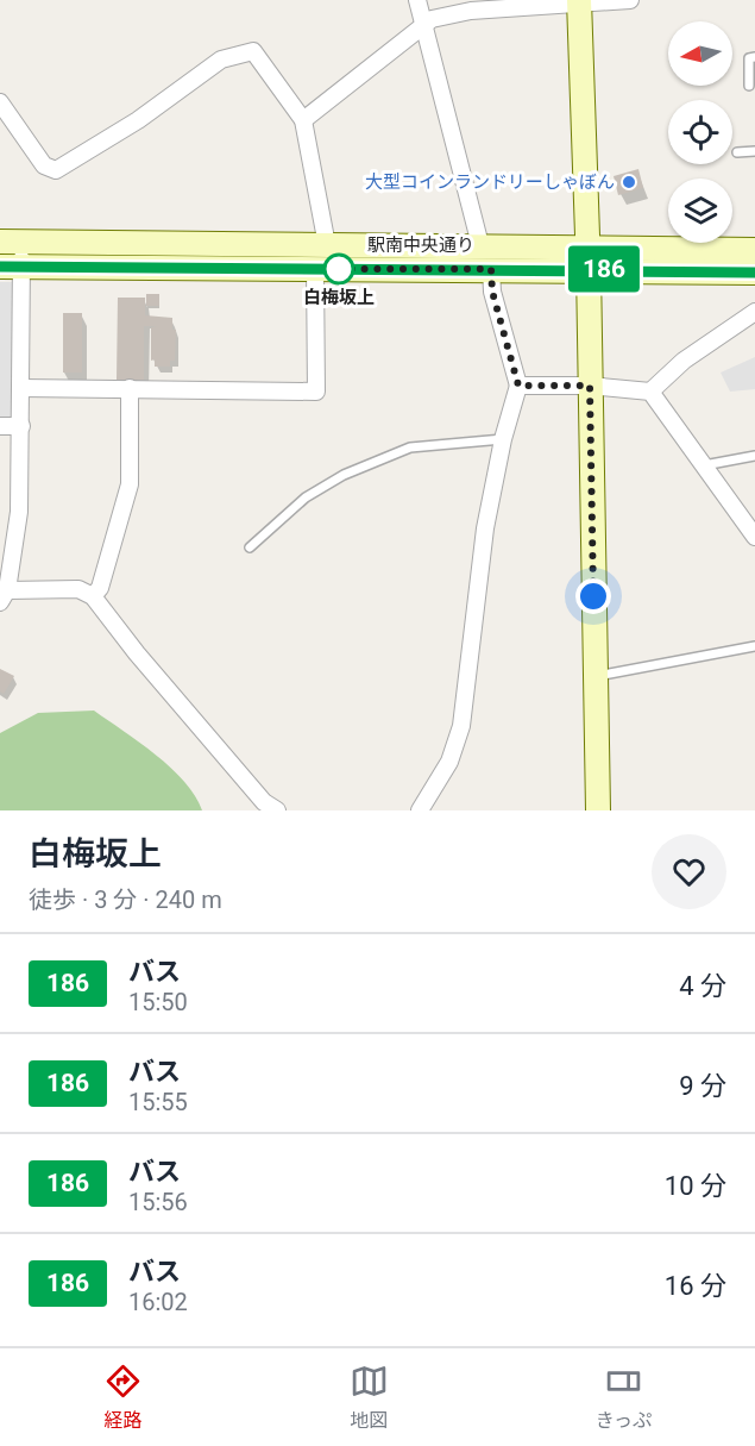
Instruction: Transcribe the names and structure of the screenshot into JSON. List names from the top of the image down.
{
  "streets": {
    "street": ["駅南中央通り"]
  },
  "places": ["大型コインランドリーしゃぼん", "白梅坂上"],
  "lines": ["bus line 186"],
  "north": "left",
  "page": {
    "on_map": "186",
    "heading": ["白梅坂上", "徒歩 · 3 分 · 240 m"],
    "list": [
      {
        "mark": "186",
        "name": "バス",
        "note": "15:50",
        "value": "4 分"
      },
      {
        "mark": "186",
        "name": "バス",
        "note": "15:55",
        "value": "9 分"
      },
      {
        "mark": "186",
        "name": "バス",
        "note": "15:56",
        "value": "10 分"
      },
      {
        "mark": "186",
        "name": "バス",
        "note": "16:02",
        "value": "16 分"
      }
    ],
    "tabs": ["経路", "地図", "きっぷ"]
  }
}
